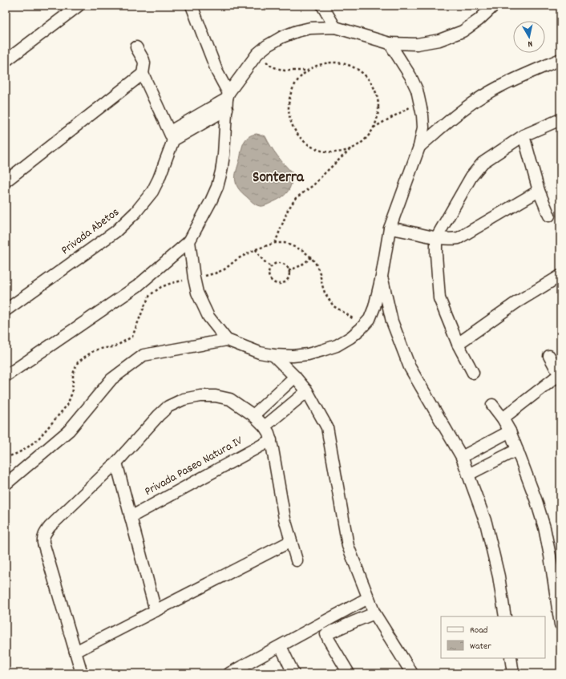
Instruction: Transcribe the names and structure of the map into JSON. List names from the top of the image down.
{
  "streets": {
    "street": ["Privada Abetos", "Privada Paseo Natura IV"]
  },
  "districts": ["Sonterra"],
  "legend": ["Road", "Water"],
  "north": "bottom"
}
